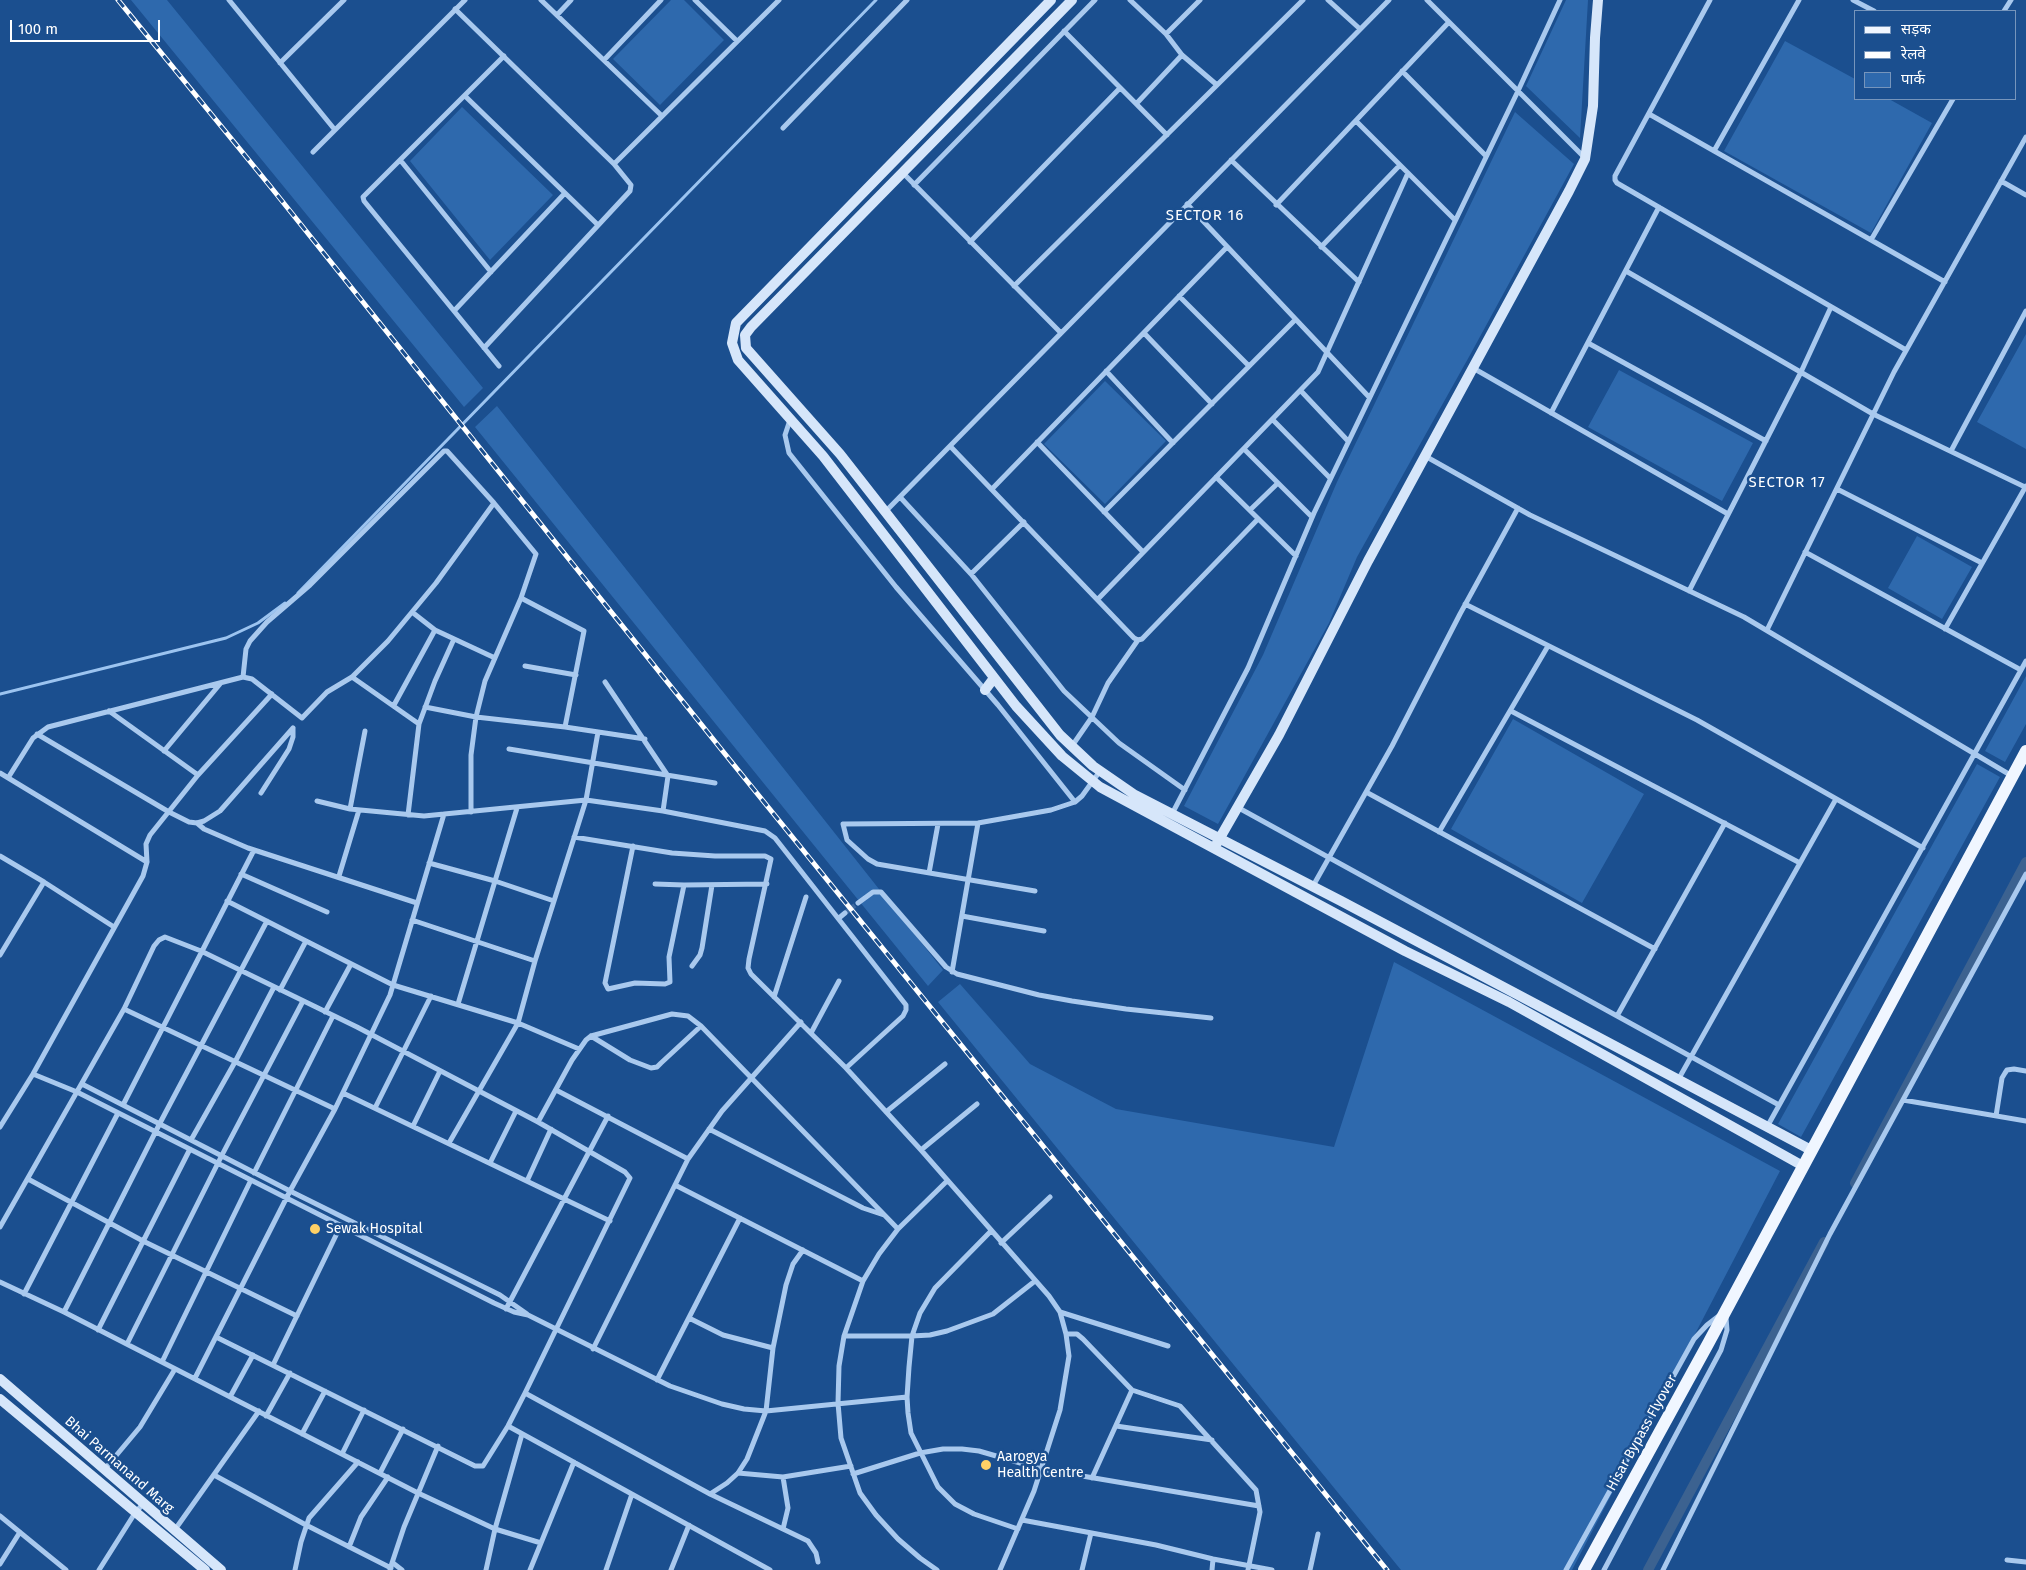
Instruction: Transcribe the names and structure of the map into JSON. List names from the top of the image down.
{
  "streets": {
    "main road": ["Hisar Bypass Flyover"],
    "street": ["Bhai Parmanand Marg"]
  },
  "districts": ["SECTOR 16", "SECTOR 17"],
  "places": ["Sewak Hospital", "Aarogya Health Centre"],
  "legend": ["सड़क", "रेलवे", "पार्क"],
  "scale_bar": "100 m"
}
